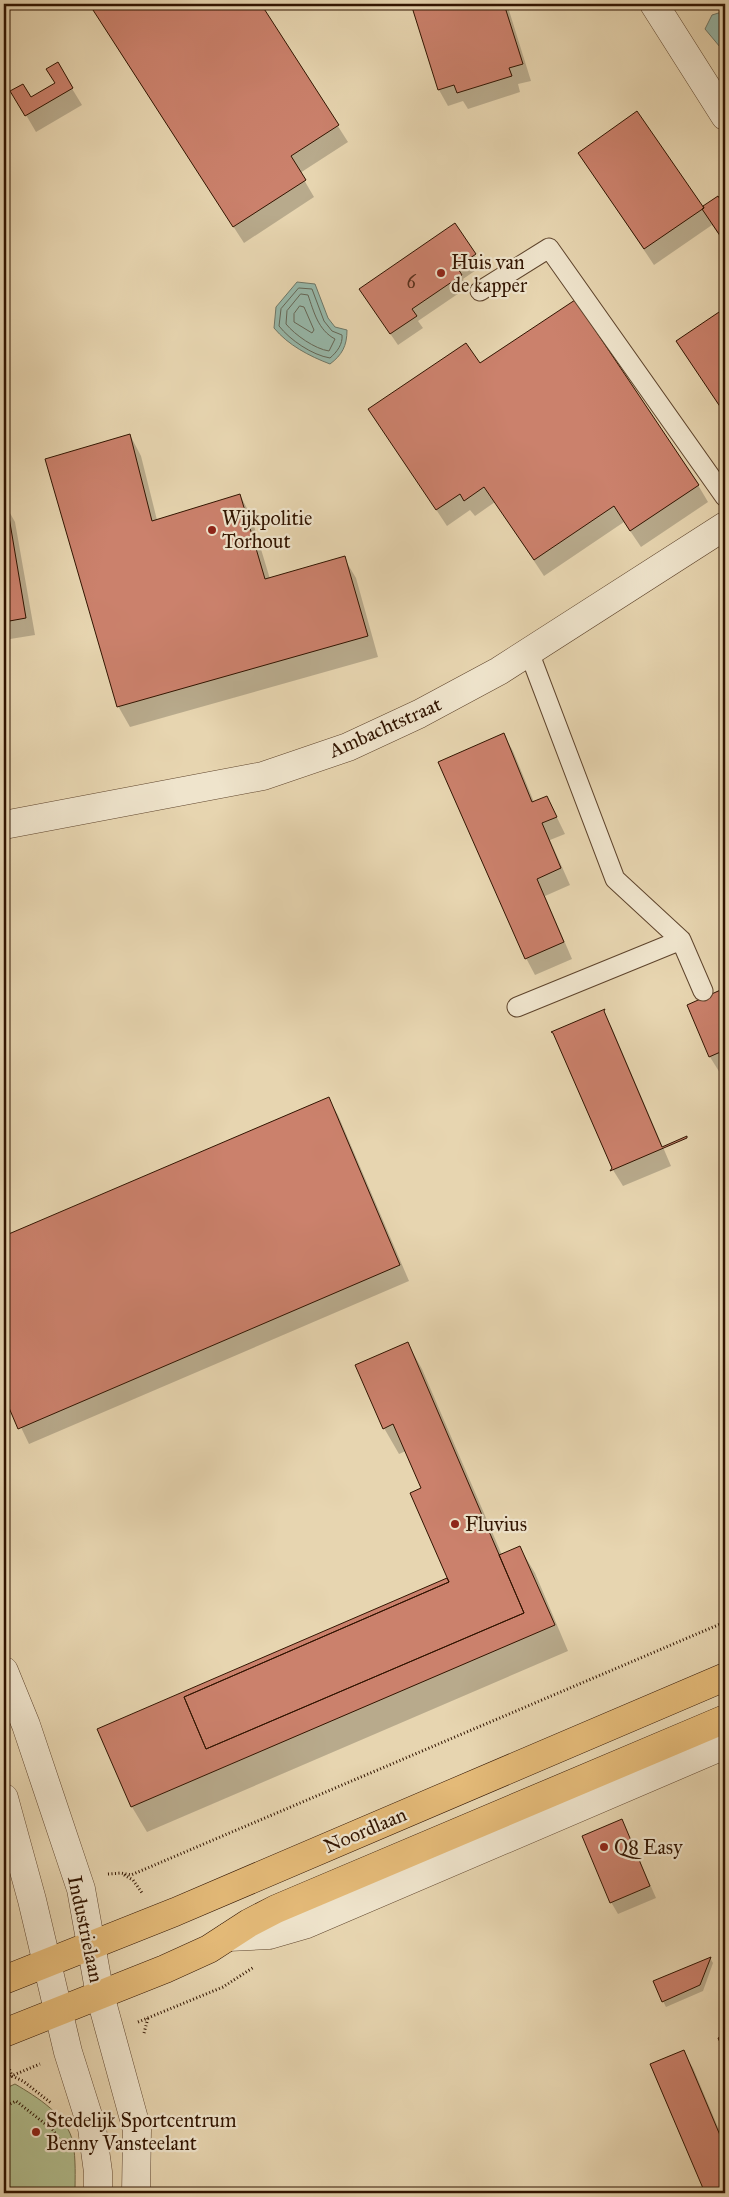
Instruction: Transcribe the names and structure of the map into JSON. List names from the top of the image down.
{
  "streets": {
    "main road": ["Noordlaan"],
    "street": ["Ambachtstraat", "Industrielaan"]
  },
  "crossings": [
    ["Noordlaan", "Industrielaan"]
  ],
  "places": [
    "Huis van de kapper",
    "Wijkpolitie Torhout",
    "Fluvius",
    "Q8 Easy",
    "Stedelijk Sportcentrum Benny Vansteelant"
  ],
  "house_numbers": ["6"]
}
